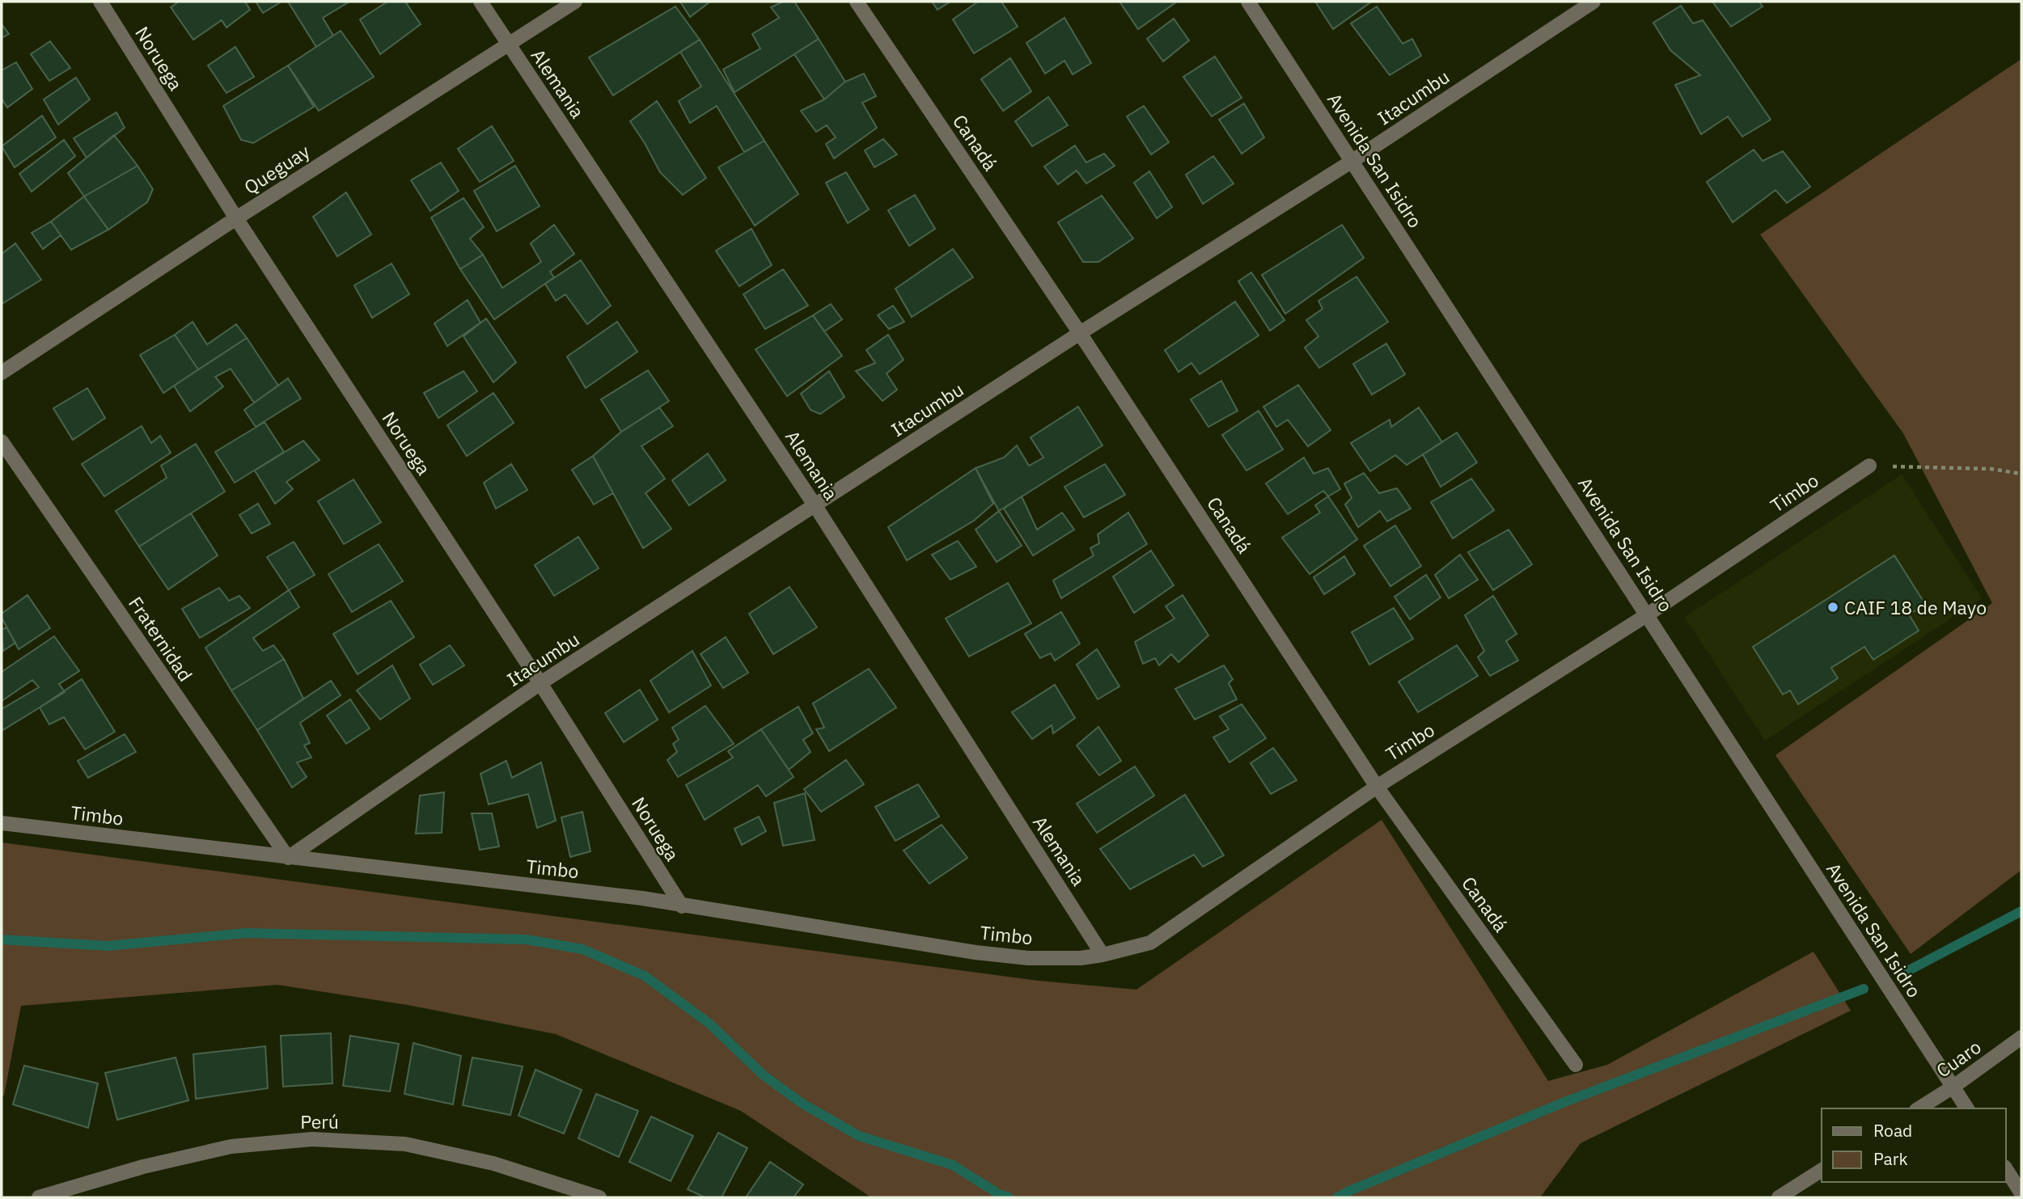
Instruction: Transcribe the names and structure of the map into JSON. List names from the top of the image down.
{
  "streets": {
    "street": [
      "Noruega",
      "Alemania",
      "Itacumbu",
      "Canadá",
      "Avenida San Isidro",
      "Queguay",
      "Timbo",
      "Fraternidad",
      "Cuaro",
      "Perú"
    ]
  },
  "crossings": [
    ["Noruega", "Itacumbu"],
    ["Noruega", "Queguay"],
    ["Noruega", "Timbo"],
    ["Alemania", "Itacumbu"],
    ["Alemania", "Queguay"],
    ["Alemania", "Timbo"],
    ["Itacumbu", "Canadá"],
    ["Itacumbu", "Avenida San Isidro"],
    ["Itacumbu", "Timbo"],
    ["Itacumbu", "Fraternidad"],
    ["Canadá", "Timbo"],
    ["Avenida San Isidro", "Timbo"],
    ["Avenida San Isidro", "Cuaro"],
    ["Timbo", "Fraternidad"]
  ],
  "places": ["CAIF 18 de Mayo"],
  "legend": ["Road", "Park"]
}
